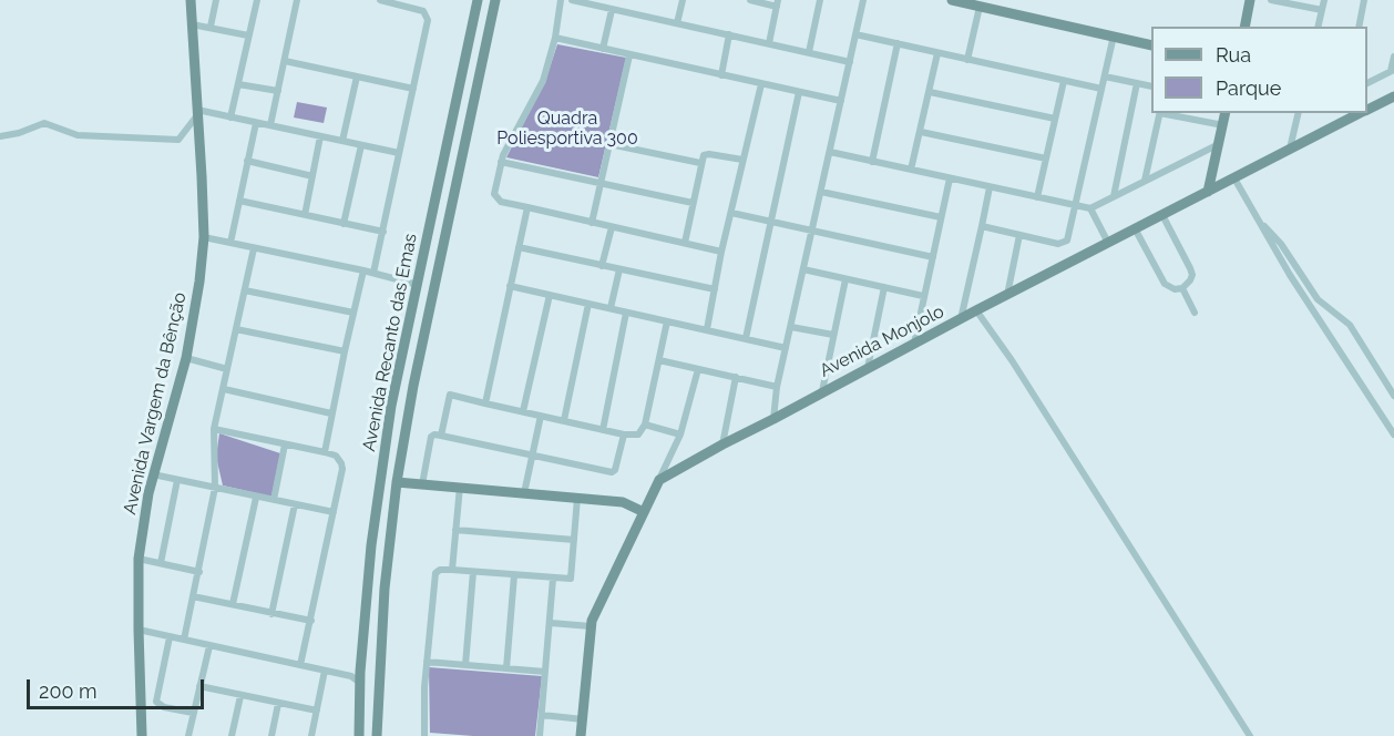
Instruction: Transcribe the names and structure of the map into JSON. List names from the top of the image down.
{
  "streets": {
    "street": ["Avenida Monjolo", "Avenida Recanto das Emas", "Avenida Vargem da Bênção"]
  },
  "parks": ["Quadra Poliesportiva 300"],
  "legend": ["Rua", "Parque"],
  "scale_bar": "200 m"
}
